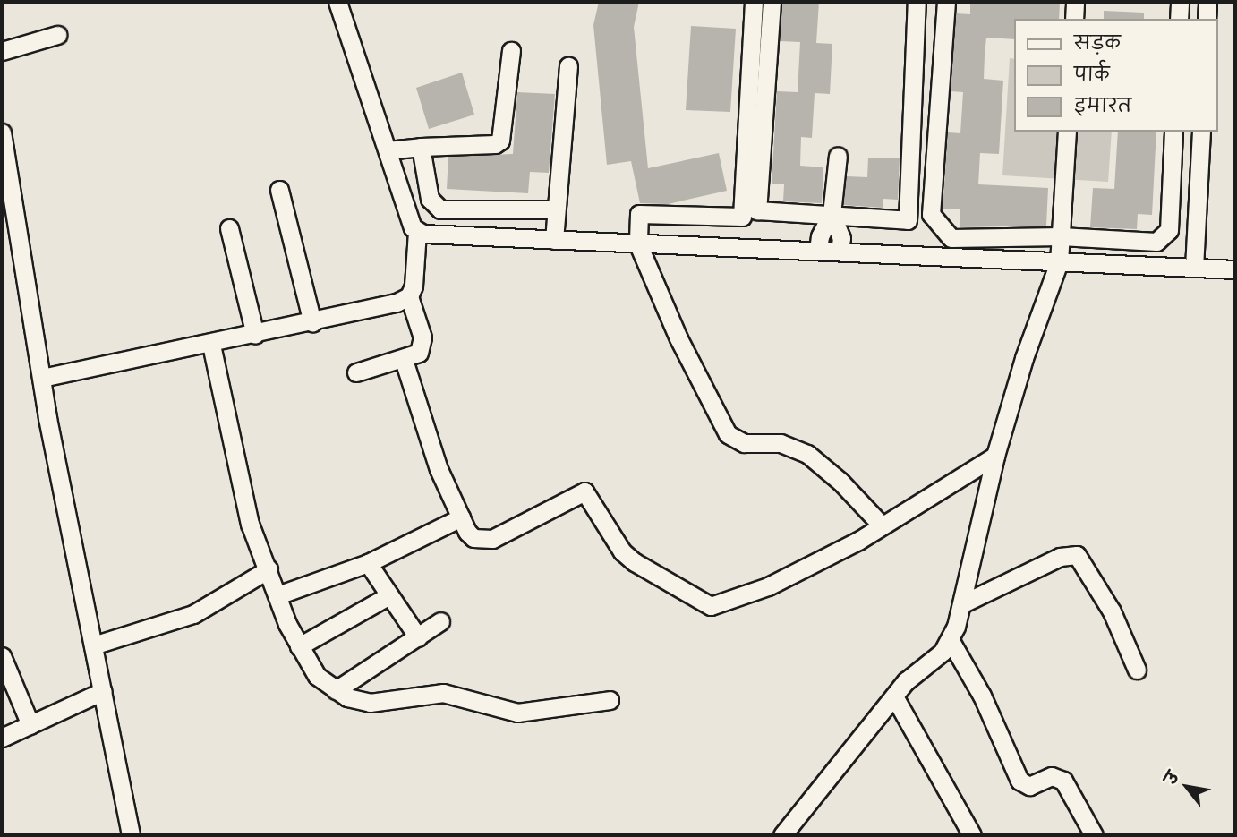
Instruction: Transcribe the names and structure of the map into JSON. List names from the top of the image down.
{
  "legend": ["सड़क", "पार्क", "इमारत"],
  "north": "top left"
}
